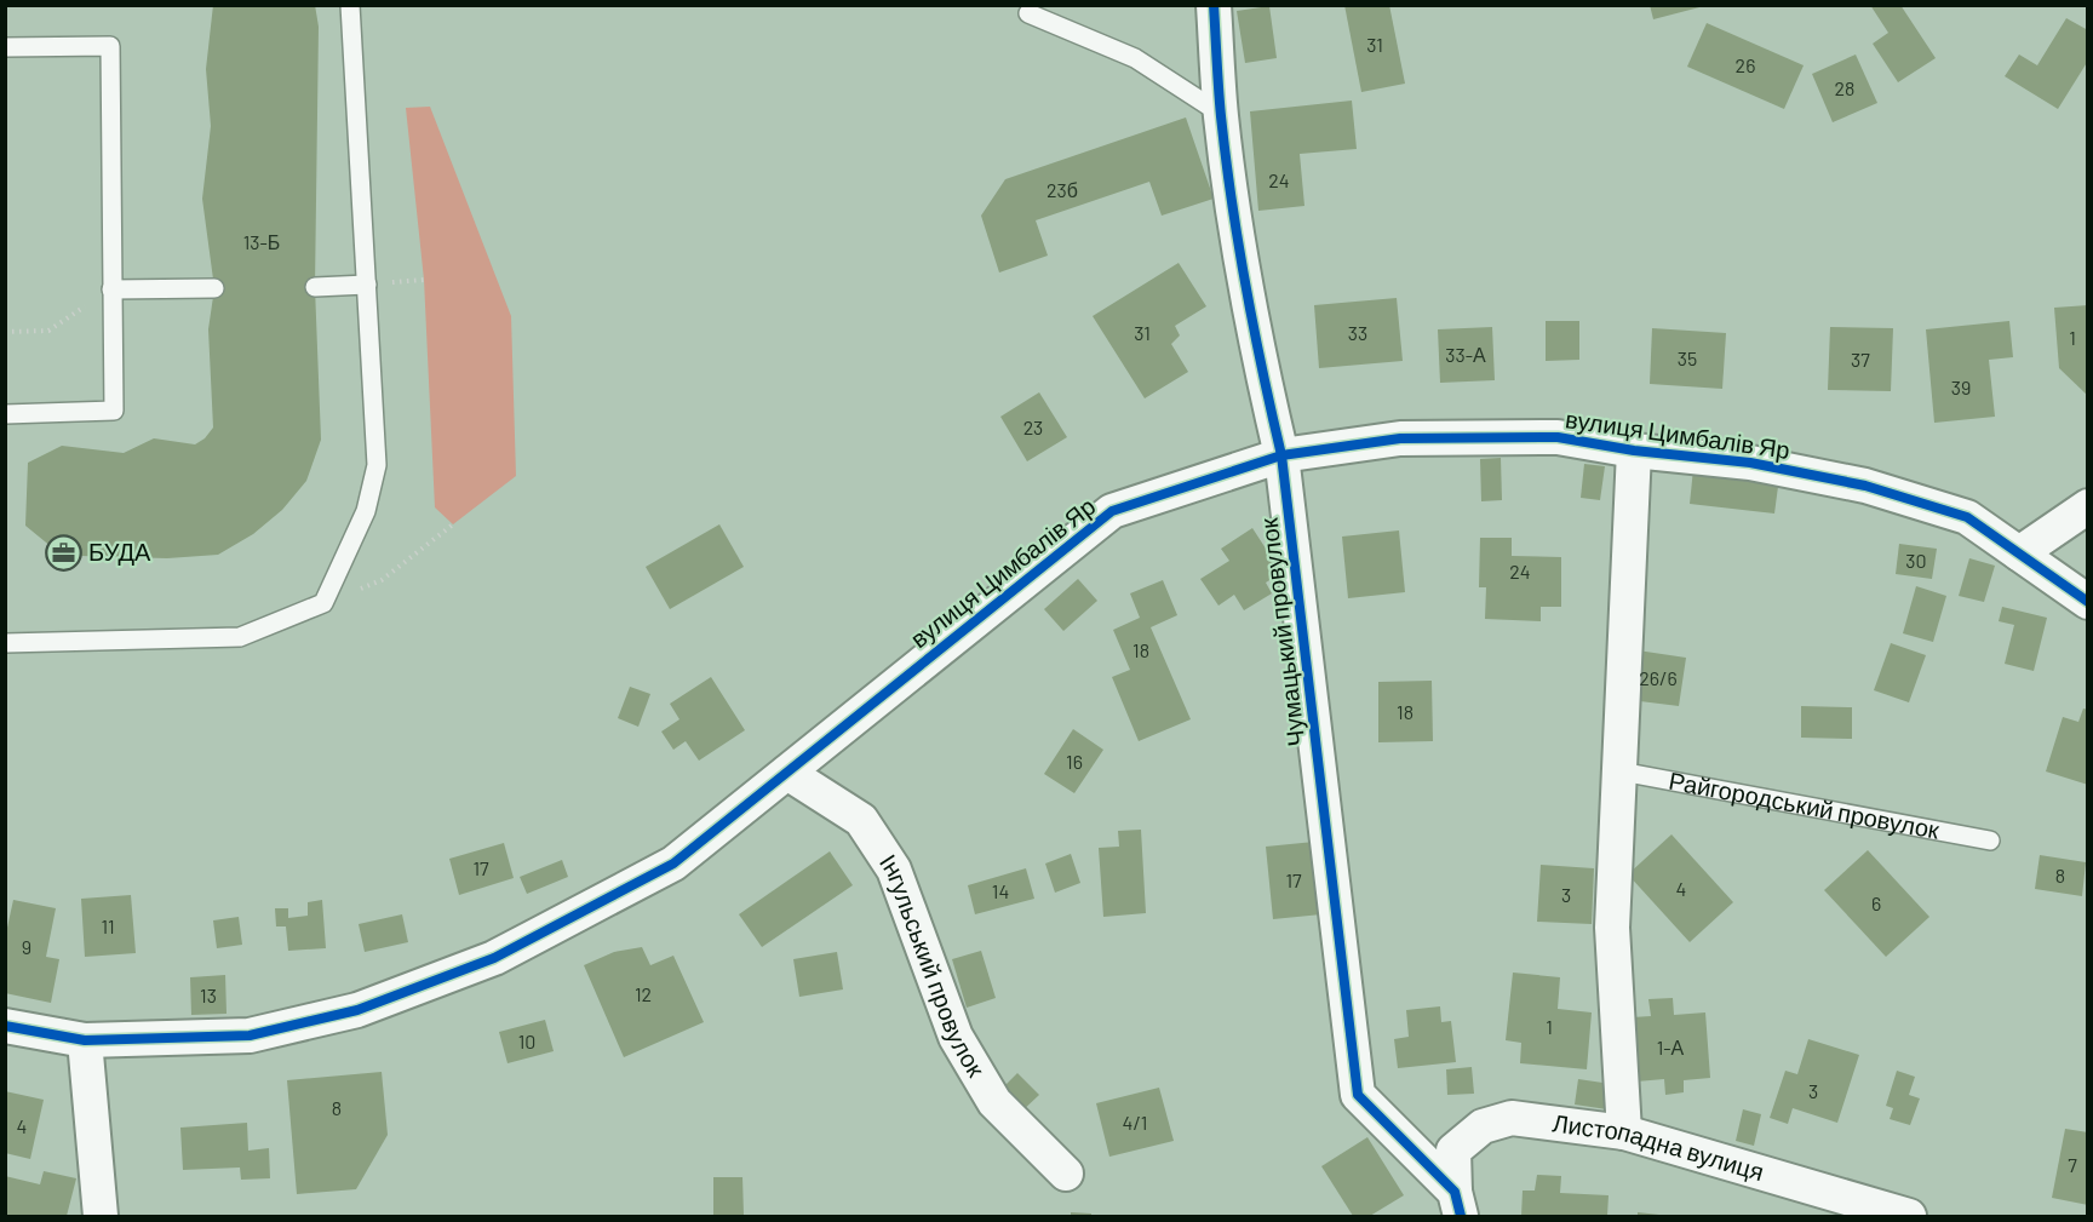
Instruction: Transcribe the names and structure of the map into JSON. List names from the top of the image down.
{
  "streets": {
    "street": [
      "вулиця Цимбалів Яр",
      "Чумацький провулок",
      "Інгульський провулок",
      "Листопадна вулиця"
    ],
    "lane": ["Райгородський провулок"]
  },
  "crossings": [
    ["вулиця Цимбалів Яр", "Чумацький провулок"],
    ["вулиця Цимбалів Яр", "Інгульський провулок"],
    ["Чумацький провулок", "Листопадна вулиця"]
  ],
  "places": {
    "office": ["БУДА"]
  },
  "house_numbers": [
    "31",
    "26",
    "28",
    "24",
    "23б",
    "13-Б",
    "31",
    "33",
    "1",
    "33-А",
    "35",
    "37",
    "39",
    "23",
    "30",
    "24",
    "18",
    "26/6",
    "18",
    "16",
    "17",
    "8",
    "17",
    "4",
    "14",
    "3",
    "6",
    "11",
    "9",
    "12",
    "13",
    "1",
    "10",
    "1-А",
    "3",
    "8",
    "4/1",
    "4",
    "7"
  ]
}
